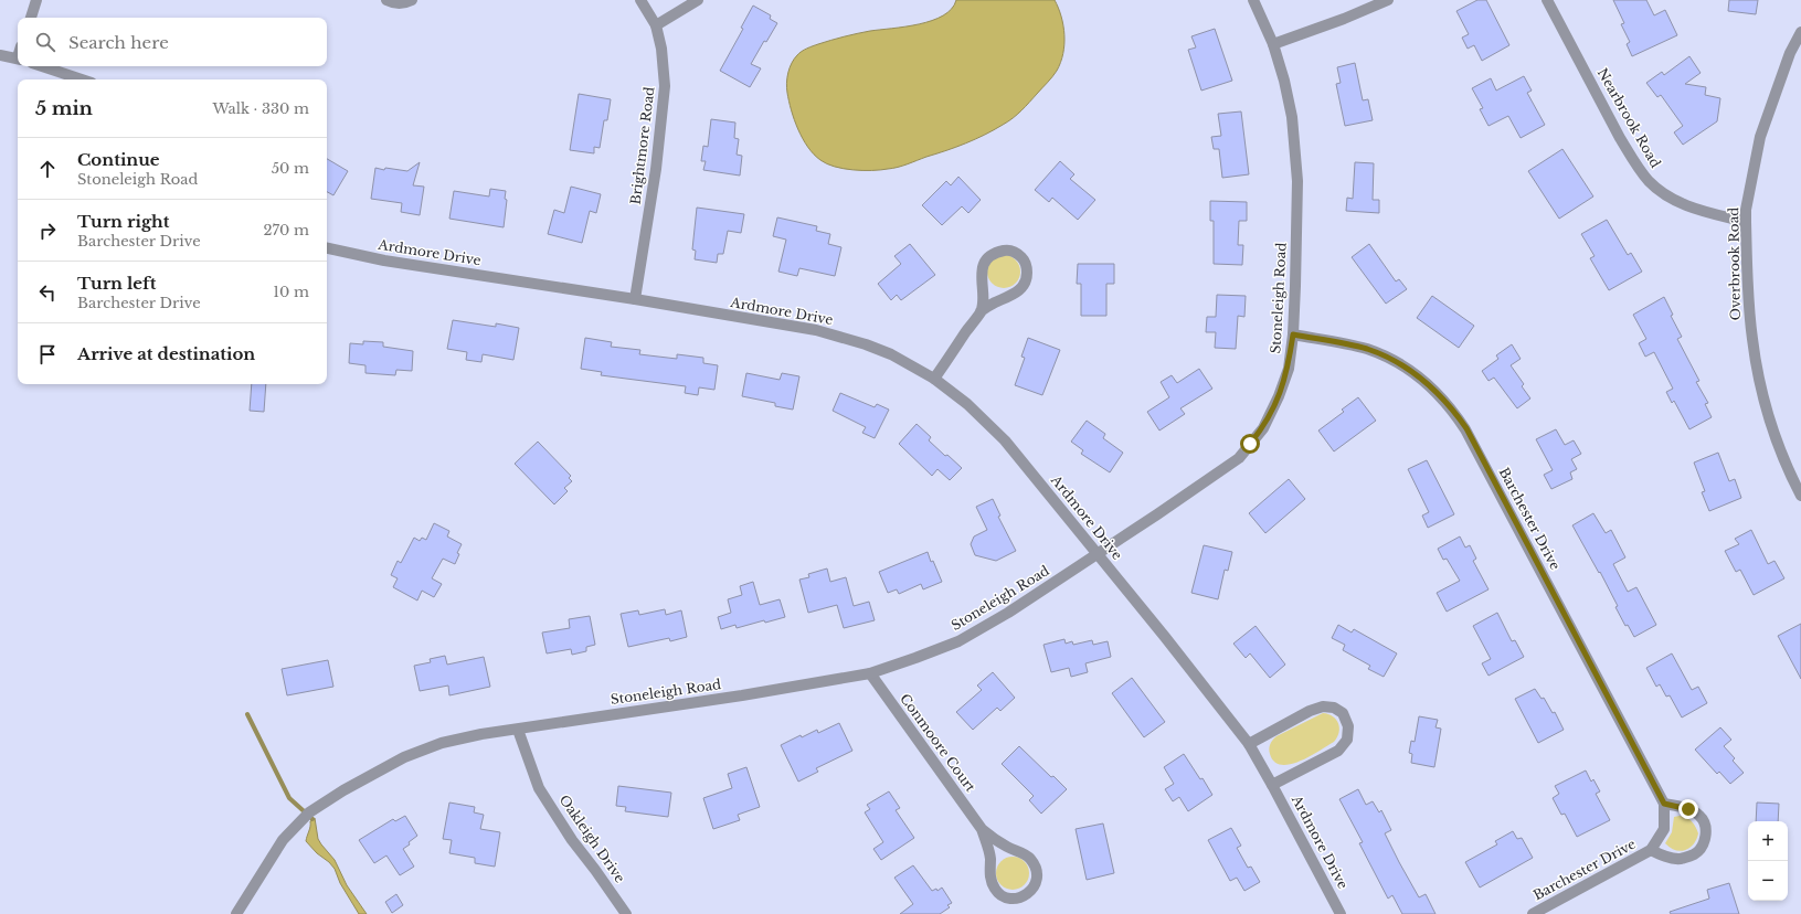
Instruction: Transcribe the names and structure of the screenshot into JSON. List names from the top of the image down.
{
  "streets": {
    "street": [
      "Nearbrook Road",
      "Brightmore Road",
      "Ardmore Drive",
      "Overbrook Road",
      "Stoneleigh Road",
      "Barchester Drive",
      "Conmoore Court",
      "Oakleigh Drive"
    ]
  },
  "crossings": [
    ["Nearbrook Road", "Overbrook Road"],
    ["Brightmore Road", "Ardmore Drive"],
    ["Ardmore Drive", "Stoneleigh Road"],
    ["Stoneleigh Road", "Barchester Drive"],
    ["Stoneleigh Road", "Conmoore Court"],
    ["Stoneleigh Road", "Oakleigh Drive"]
  ],
  "page": {
    "search": "Search here",
    "heading": ["5 min", "Walk · 330 m"],
    "list": [
      ["Continue", "Stoneleigh Road", "50 m"],
      ["Turn right", "Barchester Drive", "270 m"],
      ["Turn left", "Barchester Drive", "10 m"],
      "Arrive at destination"
    ],
    "map_buttons": ["+", "−"]
  }
}
